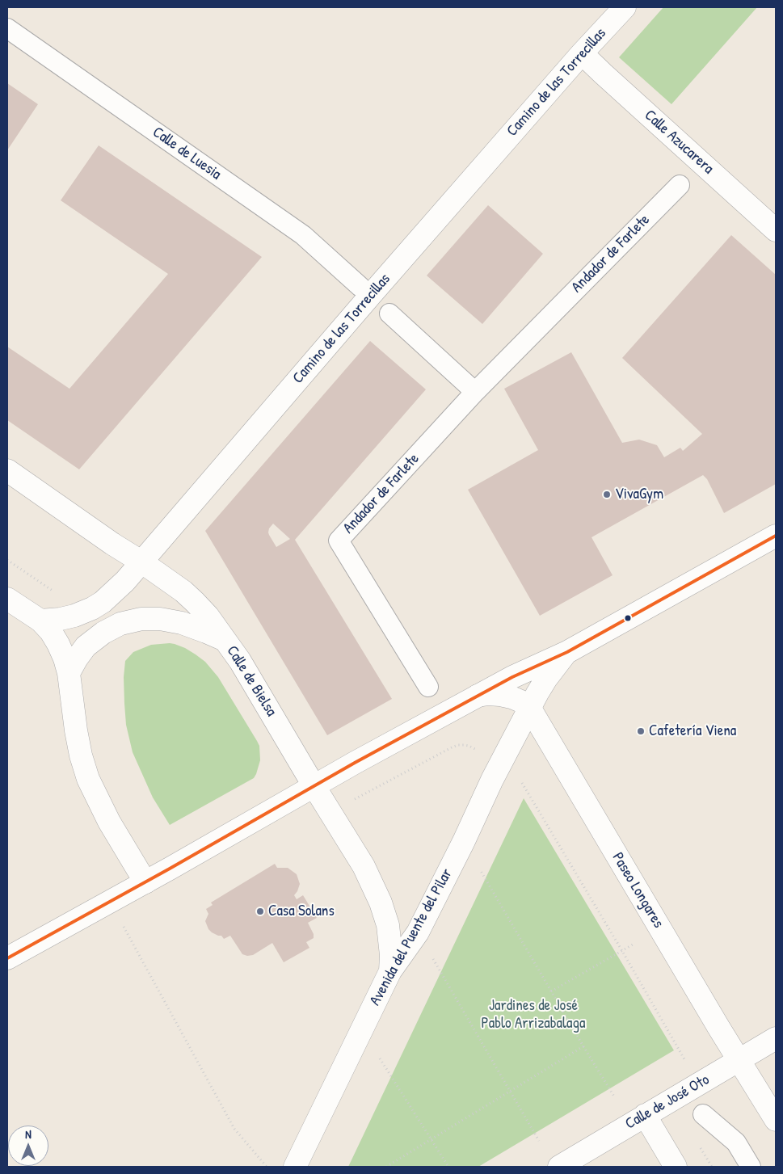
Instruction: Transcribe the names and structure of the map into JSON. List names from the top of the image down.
{
  "streets": {
    "street": [
      "Camino de las Torrecillas",
      "Calle Azucarera",
      "Calle de Luesia",
      "Andador de Farlete",
      "Calle de Bielsa",
      "Paseo Longares",
      "Avenida del Puente del Pilar",
      "Calle de José Oto"
    ]
  },
  "crossings": [
    ["Camino de las Torrecillas", "Calle Azucarera"],
    ["Camino de las Torrecillas", "Calle de Bielsa"],
    ["Calle de Bielsa", "Avenida del Puente del Pilar"],
    ["Paseo Longares", "Avenida del Puente del Pilar"],
    ["Paseo Longares", "Calle de José Oto"]
  ],
  "parks": ["Jardines de José Pablo Arrizabalaga"],
  "places": ["VivaGym", "Cafetería Viena", "Casa Solans"],
  "north": "top"
}
